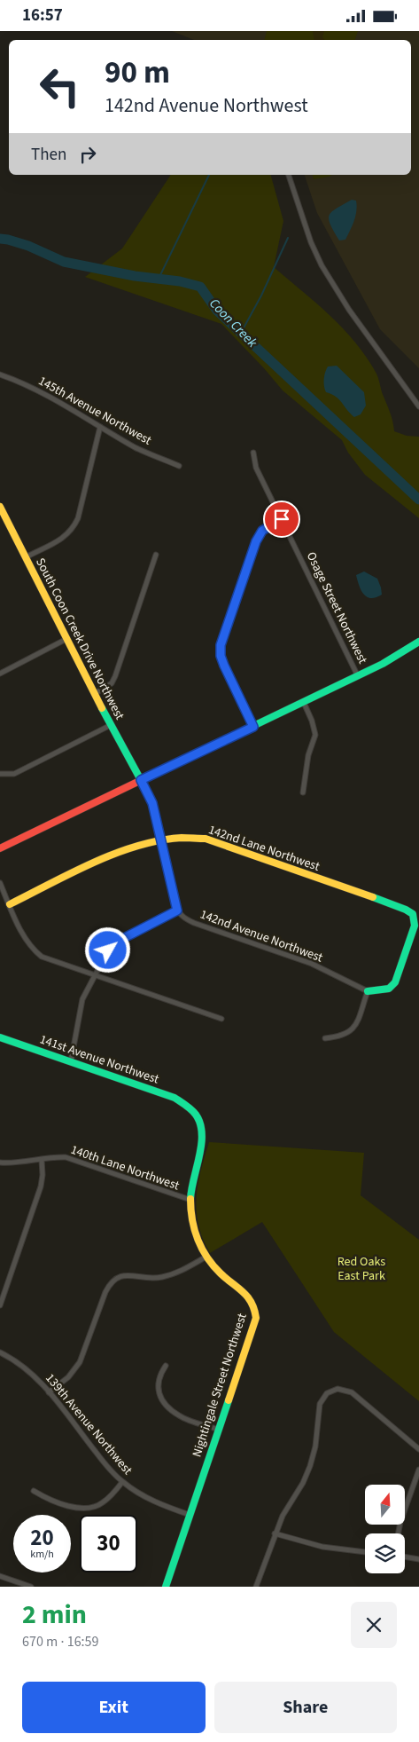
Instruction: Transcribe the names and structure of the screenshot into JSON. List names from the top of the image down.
{
  "streets": {
    "street": [
      "145th Avenue Northwest",
      "Osage Street Northwest",
      "South Coon Creek Drive Northwest",
      "142nd Lane Northwest",
      "142nd Avenue Northwest",
      "141st Avenue Northwest",
      "140th Lane Northwest",
      "Nightingale Street Northwest",
      "139th Avenue Northwest"
    ]
  },
  "crossings": [
    ["142nd Lane Northwest", "142nd Avenue Northwest"],
    ["141st Avenue Northwest", "Nightingale Street Northwest"],
    ["140th Lane Northwest", "Nightingale Street Northwest"],
    ["Nightingale Street Northwest", "139th Avenue Northwest"]
  ],
  "water": ["Coon Creek"],
  "parks": ["Red Oaks East Park"],
  "north": "top",
  "page": {
    "status": "16:57",
    "turn": ["90 m", "142nd Avenue Northwest"],
    "then": "Then",
    "speed": "20 km/h",
    "limit": "30",
    "heading": ["2 min", "670 m · 16:59"],
    "buttons": ["Exit", "Share"]
  }
}
